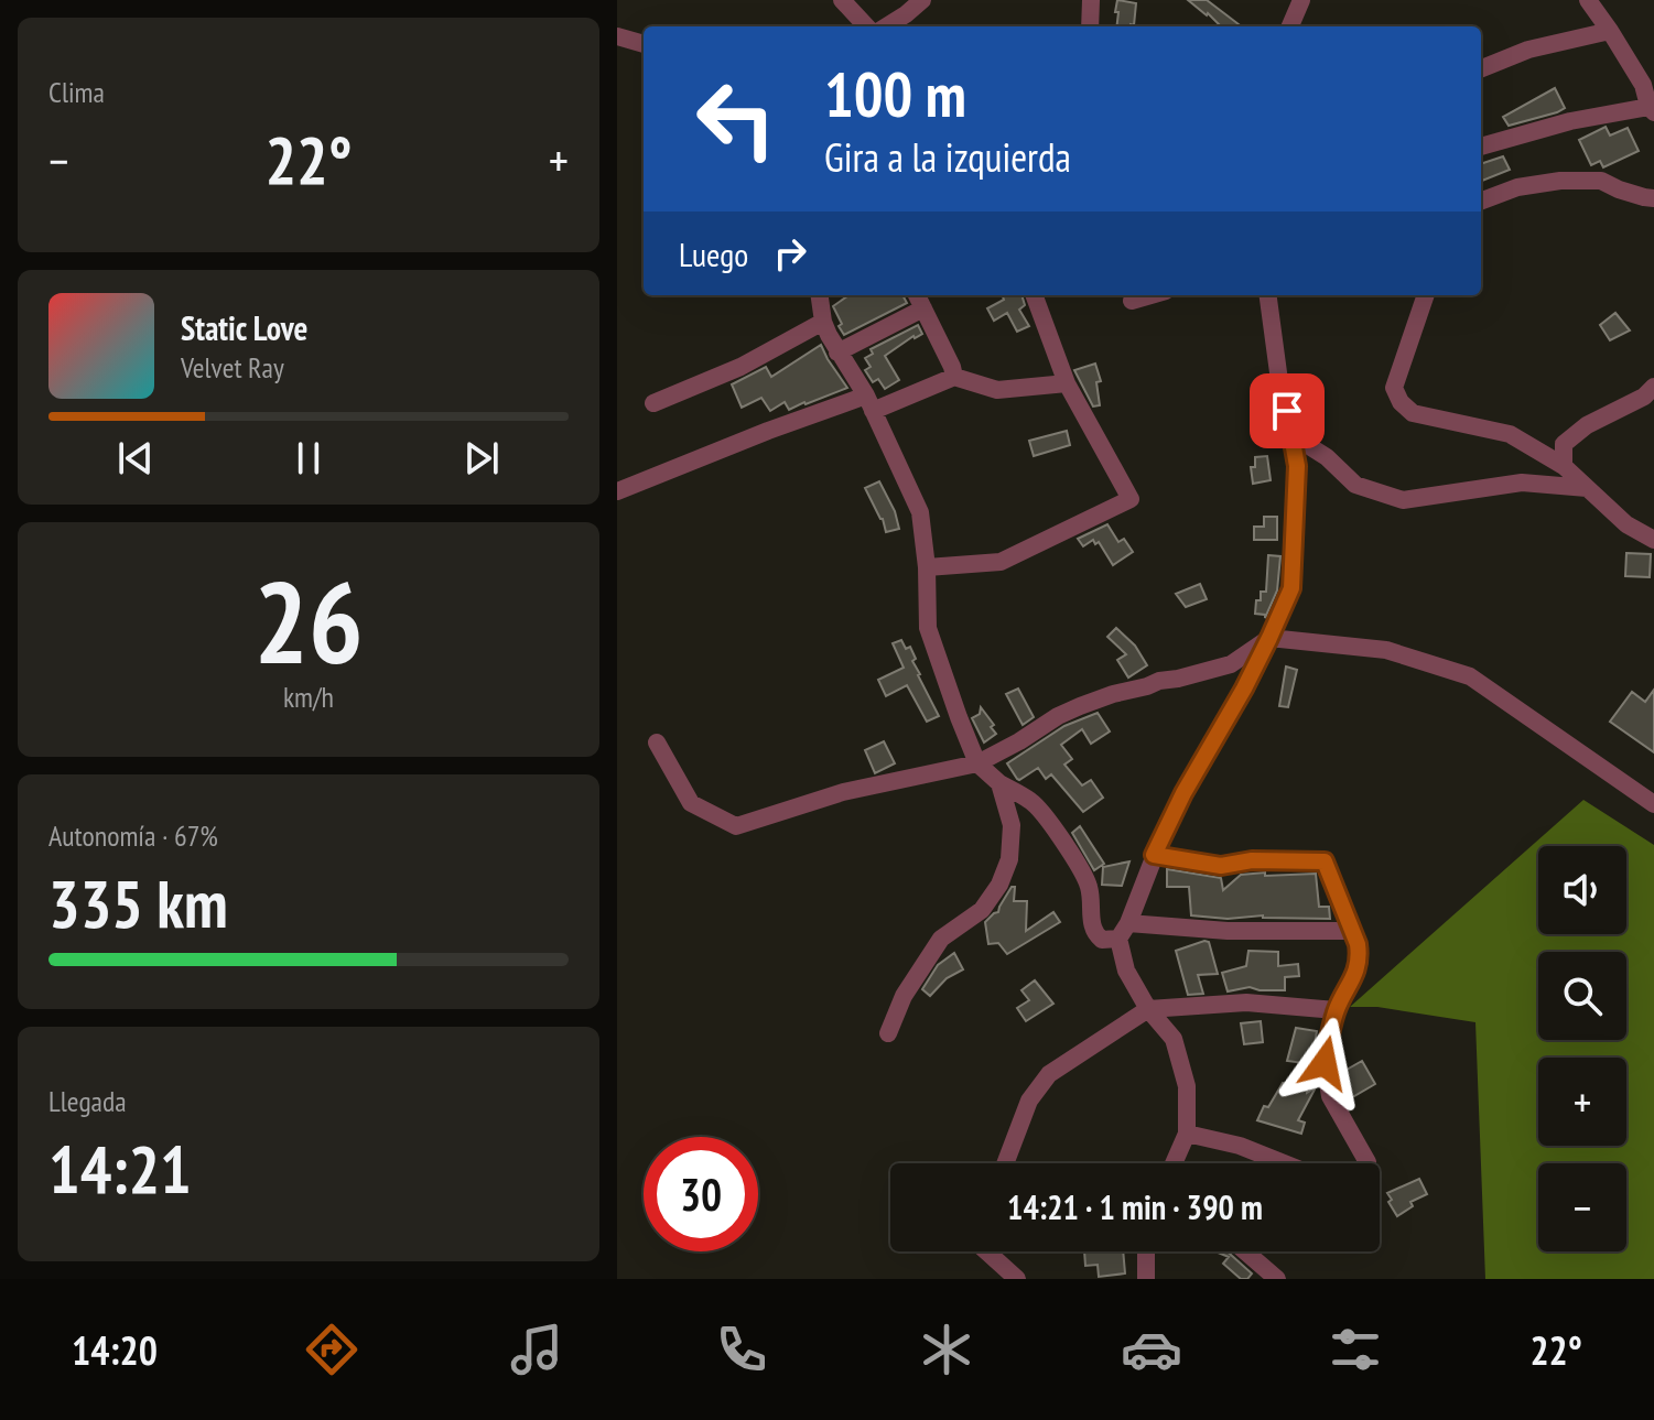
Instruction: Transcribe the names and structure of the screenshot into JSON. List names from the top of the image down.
{
  "page": {
    "tile": [
      "Clima",
      ["26", "km/h"],
      ["Autonomía · 67%", "335 km"],
      ["Llegada", "14:21"]
    ],
    "turn": ["100 m", "Gira a la izquierda"],
    "heat": ["−", "22°", "+"],
    "then": "Luego",
    "song": ["Static Love", "Velvet Ray"],
    "map_buttons": ["+", "−"],
    "limit": "30",
    "trip": "14:21 · 1 min · 390 m",
    "tabs": ["14:20", "22°"]
  }
}
